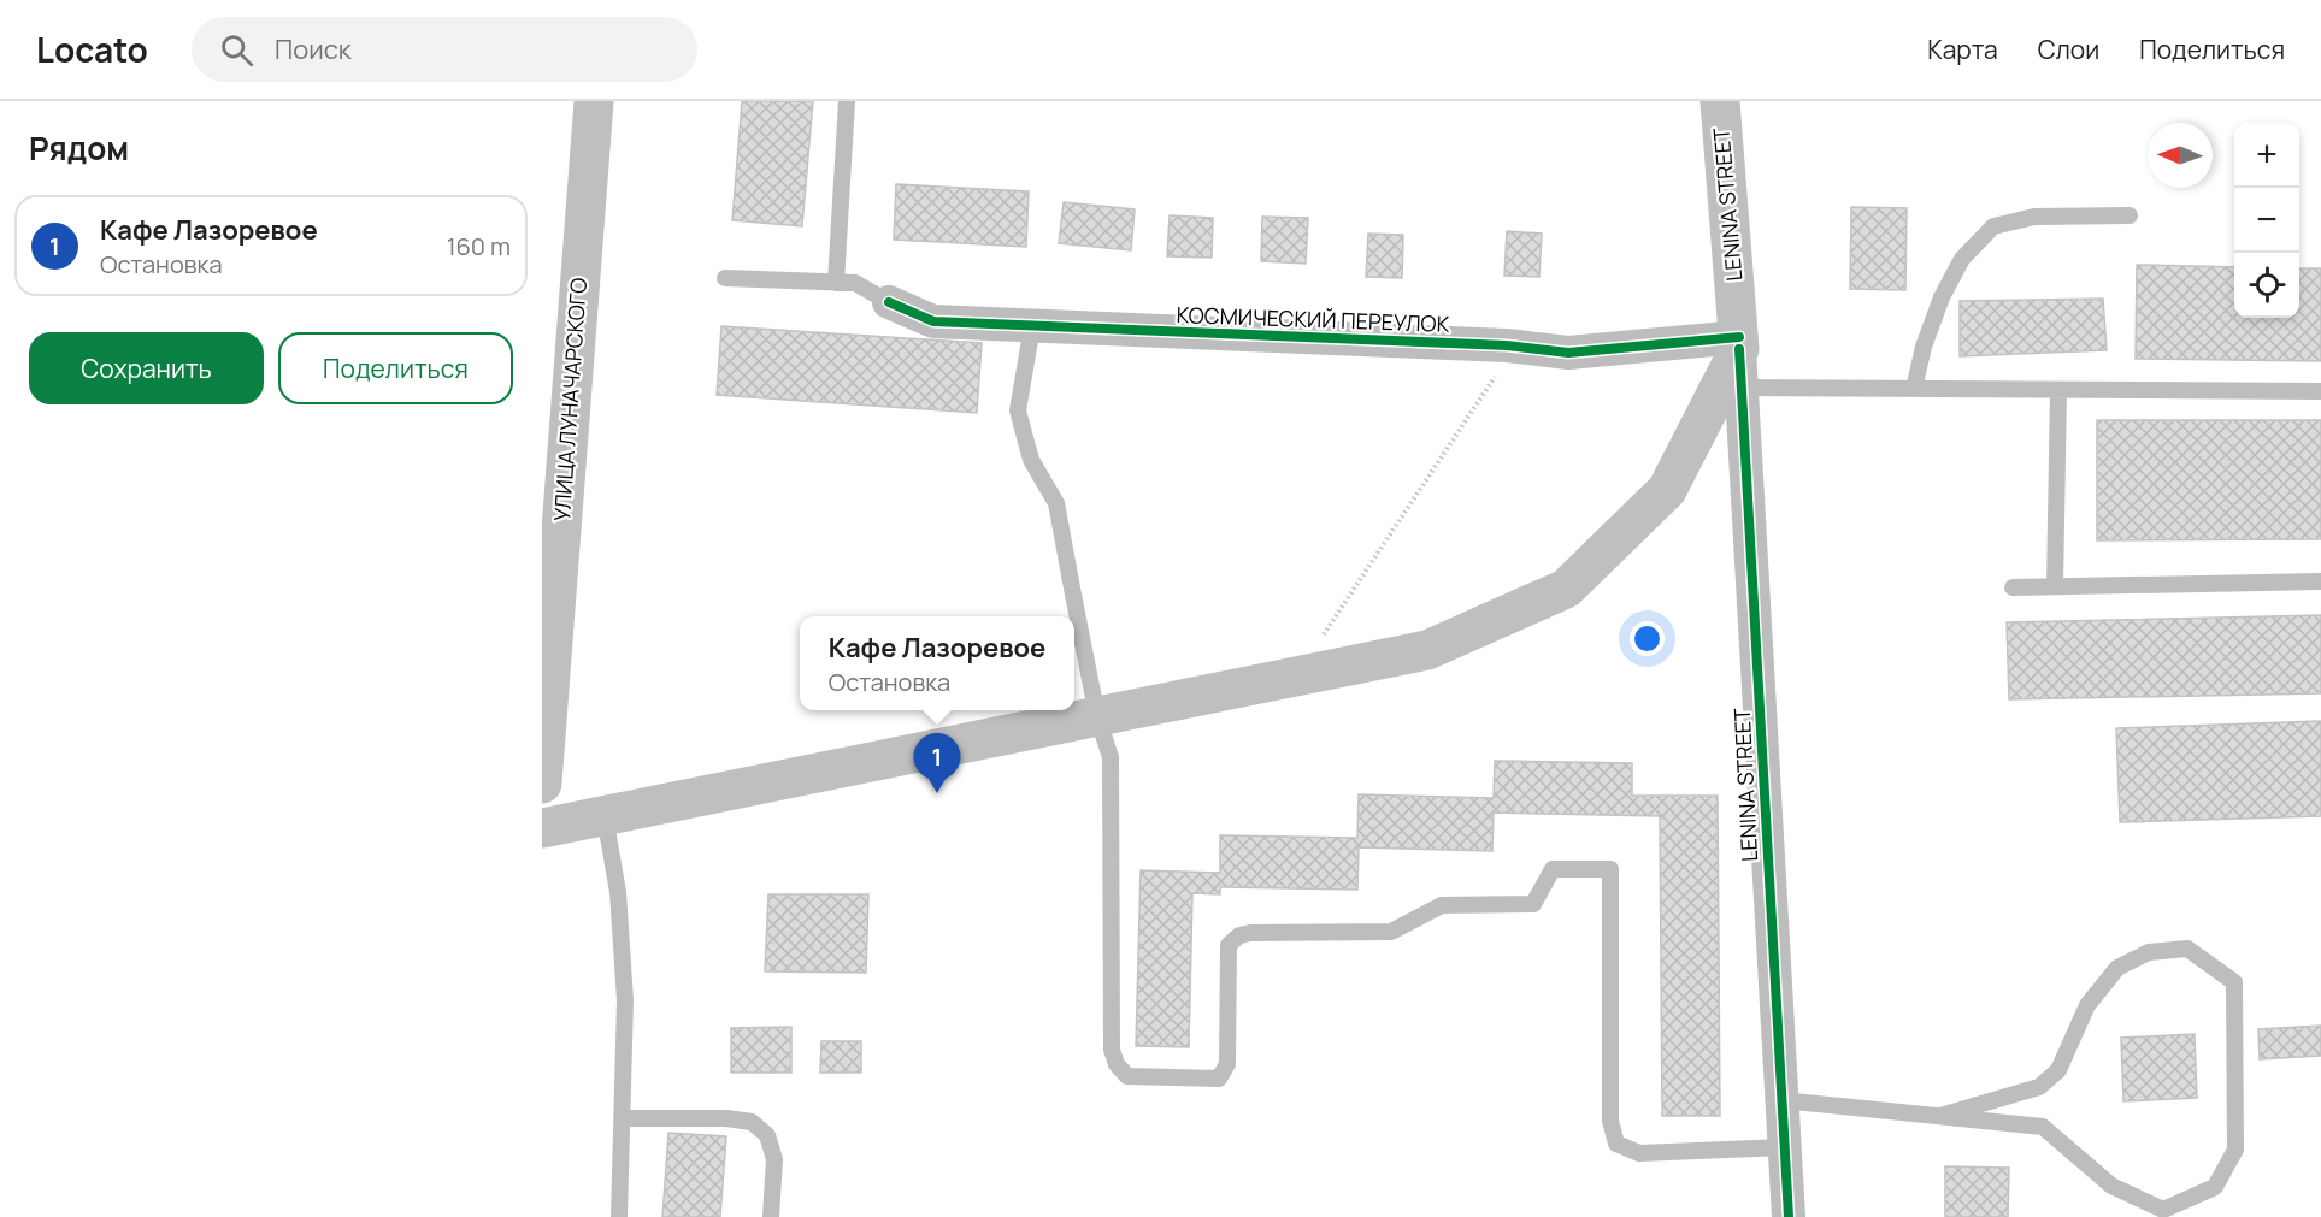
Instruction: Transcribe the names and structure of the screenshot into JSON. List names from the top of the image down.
{
  "streets": {
    "main road": ["LENINA STREET", "УЛИЦА ЛУНАЧАРСКОГО"],
    "street": ["КОСМИЧЕСКИЙ ПЕРЕУЛОК"]
  },
  "crossings": [
    ["LENINA STREET", "КОСМИЧЕСКИЙ ПЕРЕУЛОК"]
  ],
  "north": "left",
  "page": {
    "header": "Locato",
    "search": "Поиск",
    "nav": ["Карта", "Слои", "Поделиться"],
    "heading": "Рядом",
    "map_buttons": ["+", "−"],
    "list": [
      {
        "mark": "1",
        "name": "Кафе Лазоревое",
        "note": "Остановка",
        "value": "160 m"
      }
    ],
    "buttons": ["Сохранить", "Поделиться"],
    "popup": ["Кафе Лазоревое", "Остановка"],
    "pins": "1"
  }
}
